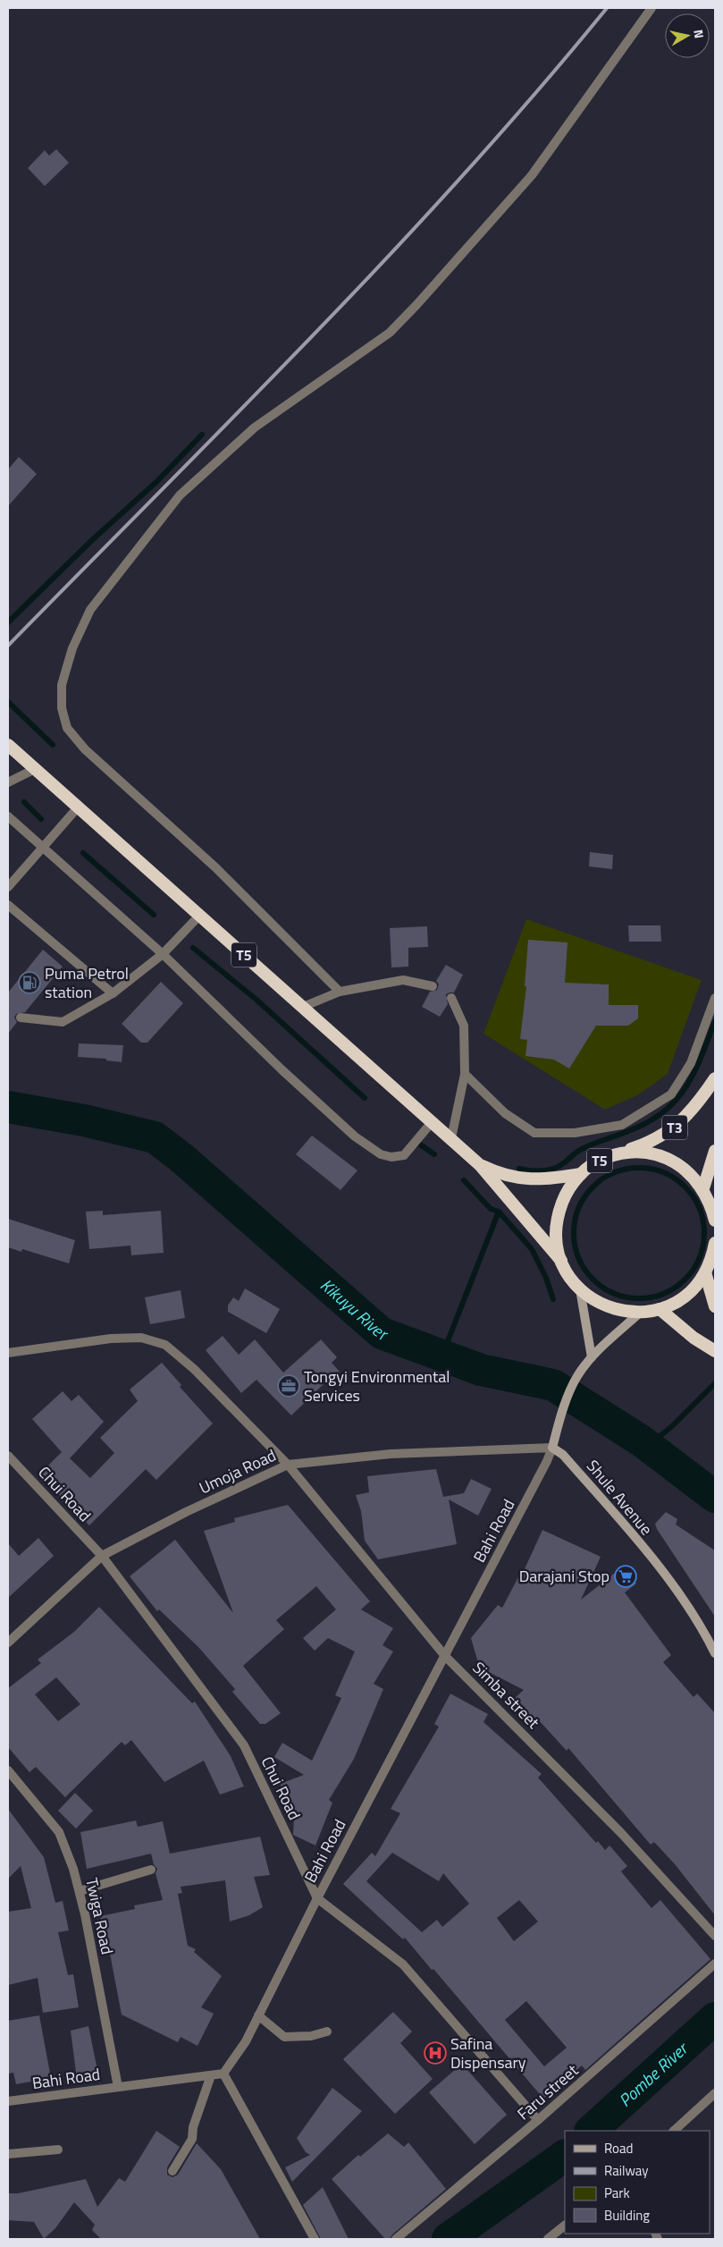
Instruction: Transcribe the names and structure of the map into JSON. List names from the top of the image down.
{
  "streets": {
    "highway": ["T5", "T3"],
    "main road": ["Shule Avenue"],
    "street": [
      "Umoja Road",
      "Chui Road",
      "Bahi Road",
      "Simba street",
      "Twiga Road",
      "Faru street"
    ]
  },
  "crossings": [
    ["T5", "T3"],
    ["Umoja Road", "Chui Road"],
    ["Umoja Road", "Shule Avenue"],
    ["Umoja Road", "Bahi Road"],
    ["Umoja Road", "Simba street"],
    ["Chui Road", "Bahi Road"],
    ["Chui Road", "Faru street"],
    ["Shule Avenue", "Bahi Road"],
    ["Bahi Road", "Simba street"],
    ["Bahi Road", "Twiga Road"]
  ],
  "water": ["Kikuyu River", "Pombe River"],
  "places": {
    "fuel station": ["Puma Petrol station"],
    "office": ["Tongyi Environmental Services"],
    "supermarket": ["Darajani Stop"],
    "hospital": ["Safina Dispensary"]
  },
  "legend": [
    "Road",
    "Railway",
    "Park",
    "Building"
  ],
  "north": "right"
}
